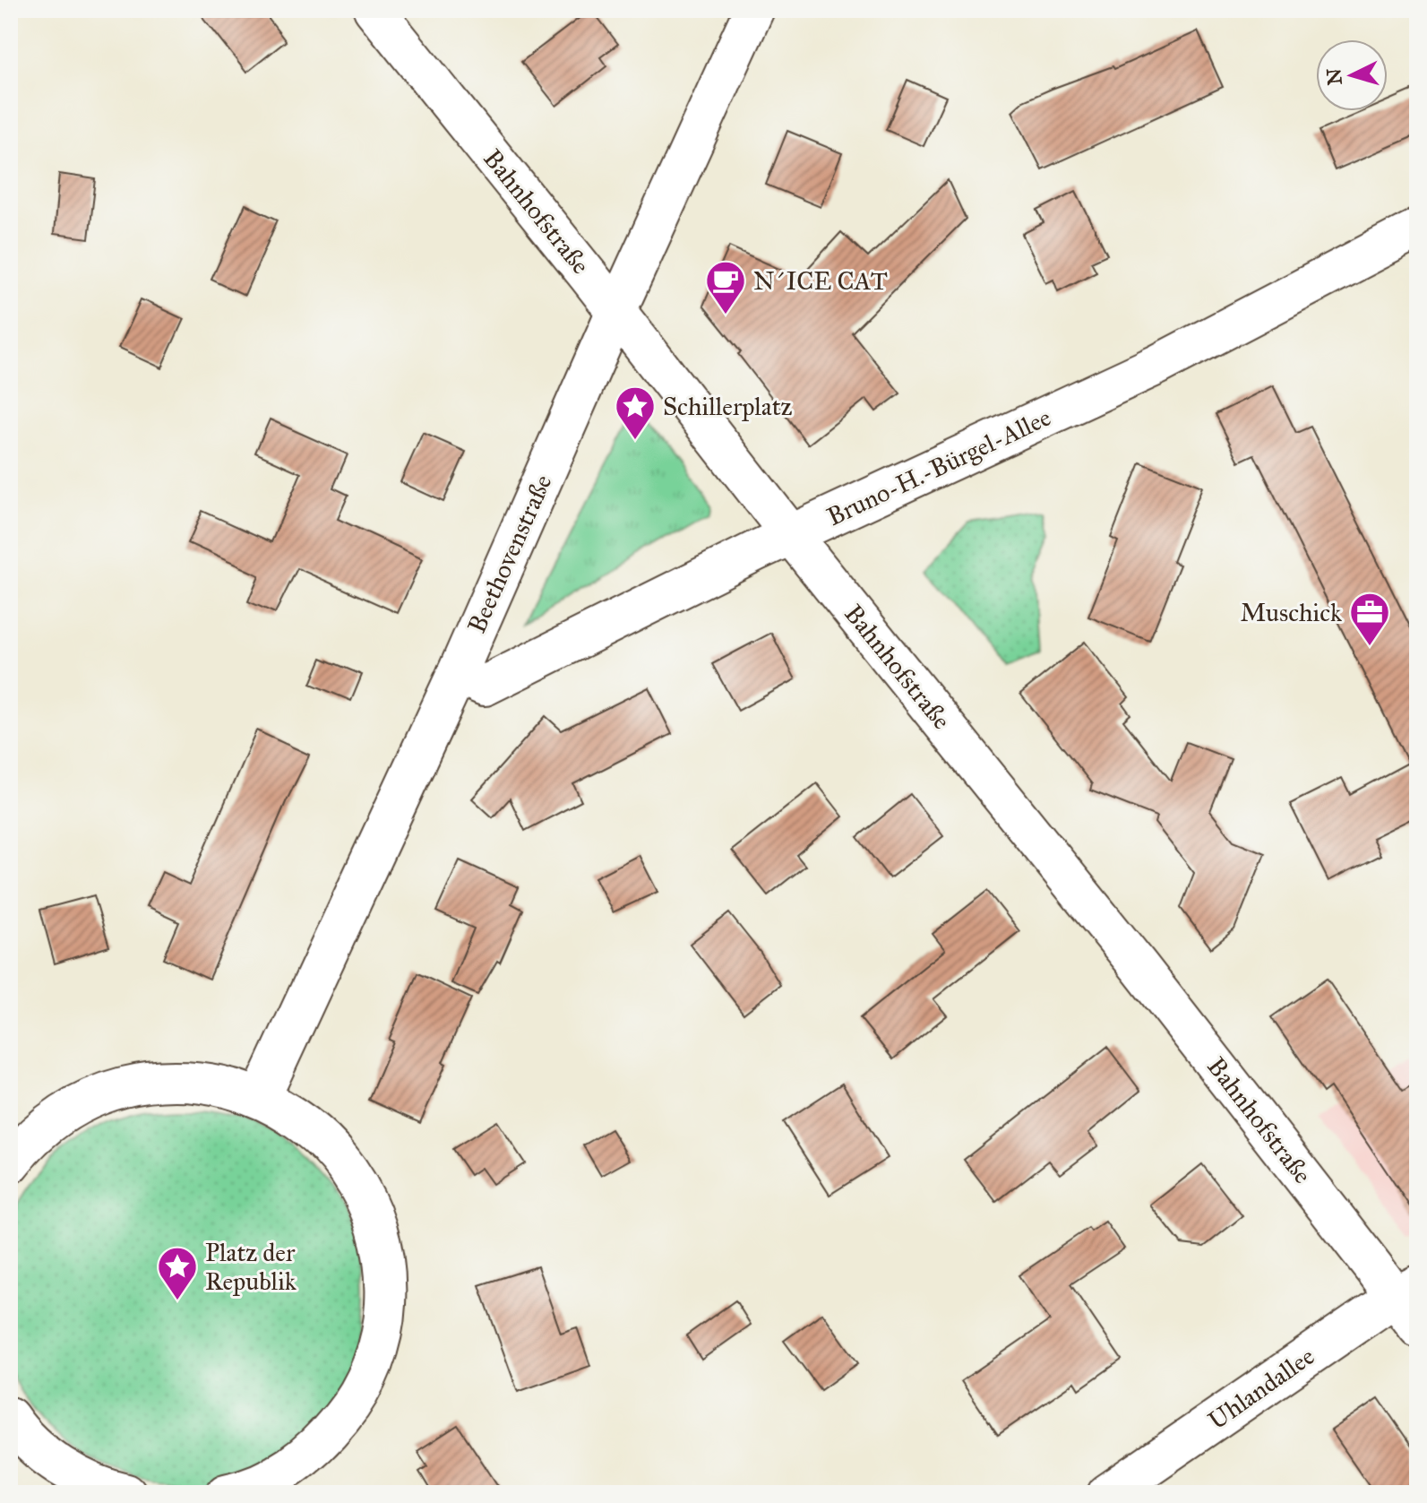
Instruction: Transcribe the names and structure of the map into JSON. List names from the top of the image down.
{
  "streets": {
    "street": [
      "Bahnhofstraße",
      "Bruno-H.-Bürgel-Allee",
      "Beethovenstraße",
      "Uhlandallee"
    ]
  },
  "crossings": [
    ["Bahnhofstraße", "Bruno-H.-Bürgel-Allee"],
    ["Bahnhofstraße", "Beethovenstraße"],
    ["Bahnhofstraße", "Uhlandallee"],
    ["Bruno-H.-Bürgel-Allee", "Beethovenstraße"]
  ],
  "places": {
    "cafe": ["N´ICE CAT"],
    "place": ["Schillerplatz", "Platz der Republik"],
    "office": ["Muschick"]
  },
  "north": "left"
}
